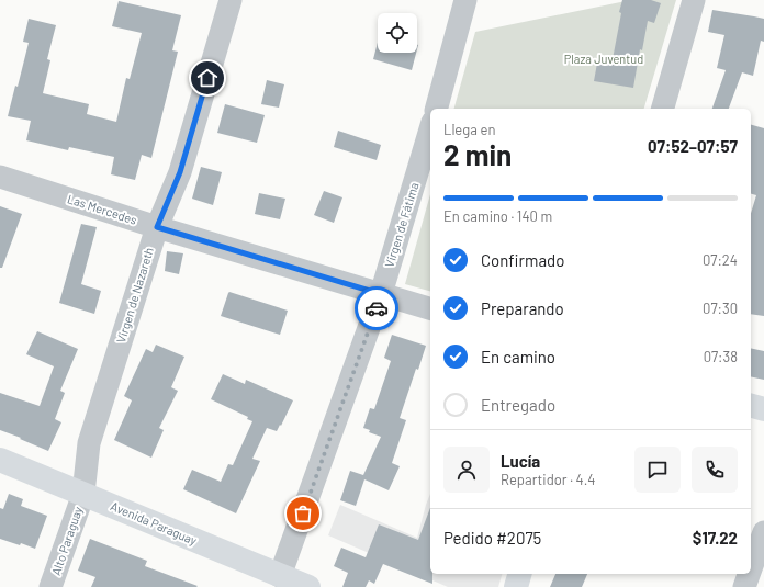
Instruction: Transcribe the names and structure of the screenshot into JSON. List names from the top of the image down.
{
  "streets": {
    "street": [
      "Las Mercedes",
      "Virgen de Fátima",
      "Virgen de Nazareth",
      "Avenida Paraguay",
      "Alto Paraguay"
    ]
  },
  "crossings": [
    ["Las Mercedes", "Virgen de Fátima"],
    ["Las Mercedes", "Virgen de Nazareth"],
    ["Virgen de Fátima", "Avenida Paraguay"],
    ["Virgen de Nazareth", "Avenida Paraguay"],
    ["Virgen de Nazareth", "Alto Paraguay"],
    ["Avenida Paraguay", "Alto Paraguay"]
  ],
  "parks": ["Plaza Juventud"],
  "page": {
    "heading": ["2 min", "Llega en", "07:52–07:57"],
    "panel": [
      "Lucía",
      "Repartidor · 4.4",
      "Pedido #2075",
      "$17.22"
    ],
    "bar": "En camino · 140 m",
    "list": [
      ["Confirmado", "07:24"],
      ["Preparando", "07:30"],
      ["En camino", "07:38"],
      "Entregado"
    ]
  }
}
